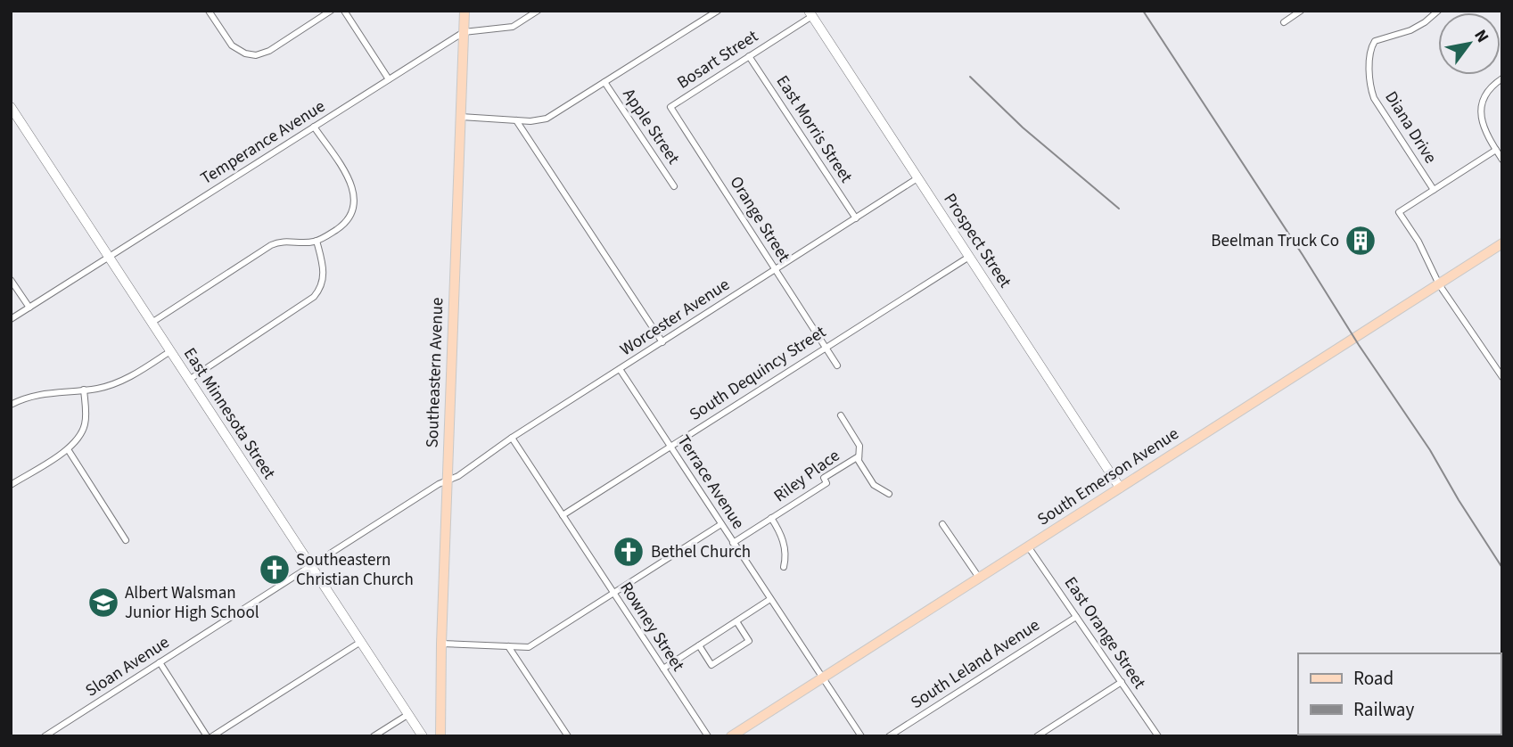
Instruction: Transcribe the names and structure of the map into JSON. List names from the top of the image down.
{
  "streets": {
    "main road": ["Southeastern Avenue", "South Emerson Avenue"],
    "street": [
      "Bosart Street",
      "Apple Street",
      "Diana Drive",
      "East Morris Street",
      "Temperance Avenue",
      "Orange Street",
      "Prospect Street",
      "Worcester Avenue",
      "South Dequincy Street",
      "East Minnesota Street",
      "Riley Place",
      "Terrace Avenue",
      "Rowney Street",
      "East Orange Street",
      "South Leland Avenue",
      "Sloan Avenue"
    ]
  },
  "crossings": [
    ["Bosart Street", "East Morris Street"],
    ["Bosart Street", "Orange Street"],
    ["Bosart Street", "Prospect Street"],
    ["East Morris Street", "Worcester Avenue"],
    ["Temperance Avenue", "Southeastern Avenue"],
    ["Temperance Avenue", "East Minnesota Street"],
    ["Orange Street", "Worcester Avenue"],
    ["Orange Street", "South Dequincy Street"],
    ["Prospect Street", "Worcester Avenue"],
    ["Prospect Street", "South Dequincy Street"],
    ["Prospect Street", "South Emerson Avenue"],
    ["Worcester Avenue", "Southeastern Avenue"],
    ["Worcester Avenue", "Terrace Avenue"],
    ["Worcester Avenue", "Rowney Street"],
    ["Worcester Avenue", "Sloan Avenue"],
    ["Southeastern Avenue", "Sloan Avenue"],
    ["South Dequincy Street", "Terrace Avenue"],
    ["South Dequincy Street", "Rowney Street"],
    ["East Minnesota Street", "Sloan Avenue"],
    ["Riley Place", "Terrace Avenue"],
    ["South Emerson Avenue", "Terrace Avenue"],
    ["South Emerson Avenue", "East Orange Street"],
    ["East Orange Street", "South Leland Avenue"]
  ],
  "places": {
    "building": ["Beelman Truck Co"],
    "church": ["Bethel Church", "Southeastern Christian Church"],
    "school or university": ["Albert Walsman Junior High School"]
  },
  "legend": ["Road", "Railway"],
  "north": "top right"
}
